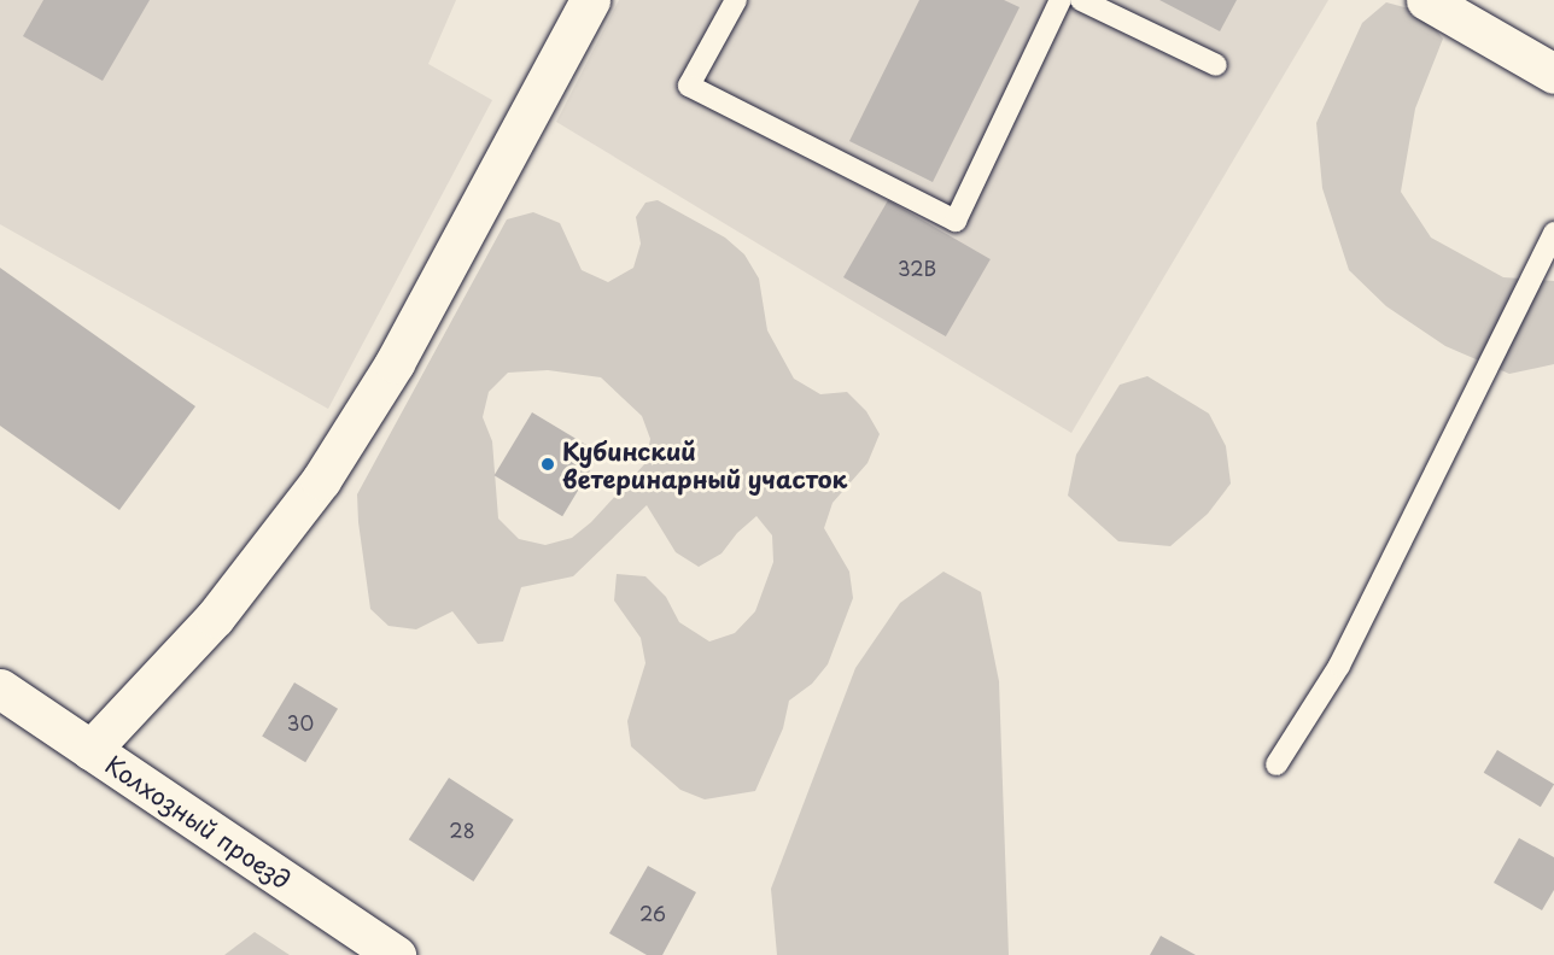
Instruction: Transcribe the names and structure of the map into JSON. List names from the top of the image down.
{
  "streets": {
    "street": ["Колхозный проезд"]
  },
  "places": ["Кубинский ветеринарный участок"],
  "house_numbers": [
    "32В",
    "30",
    "28",
    "26"
  ]
}
